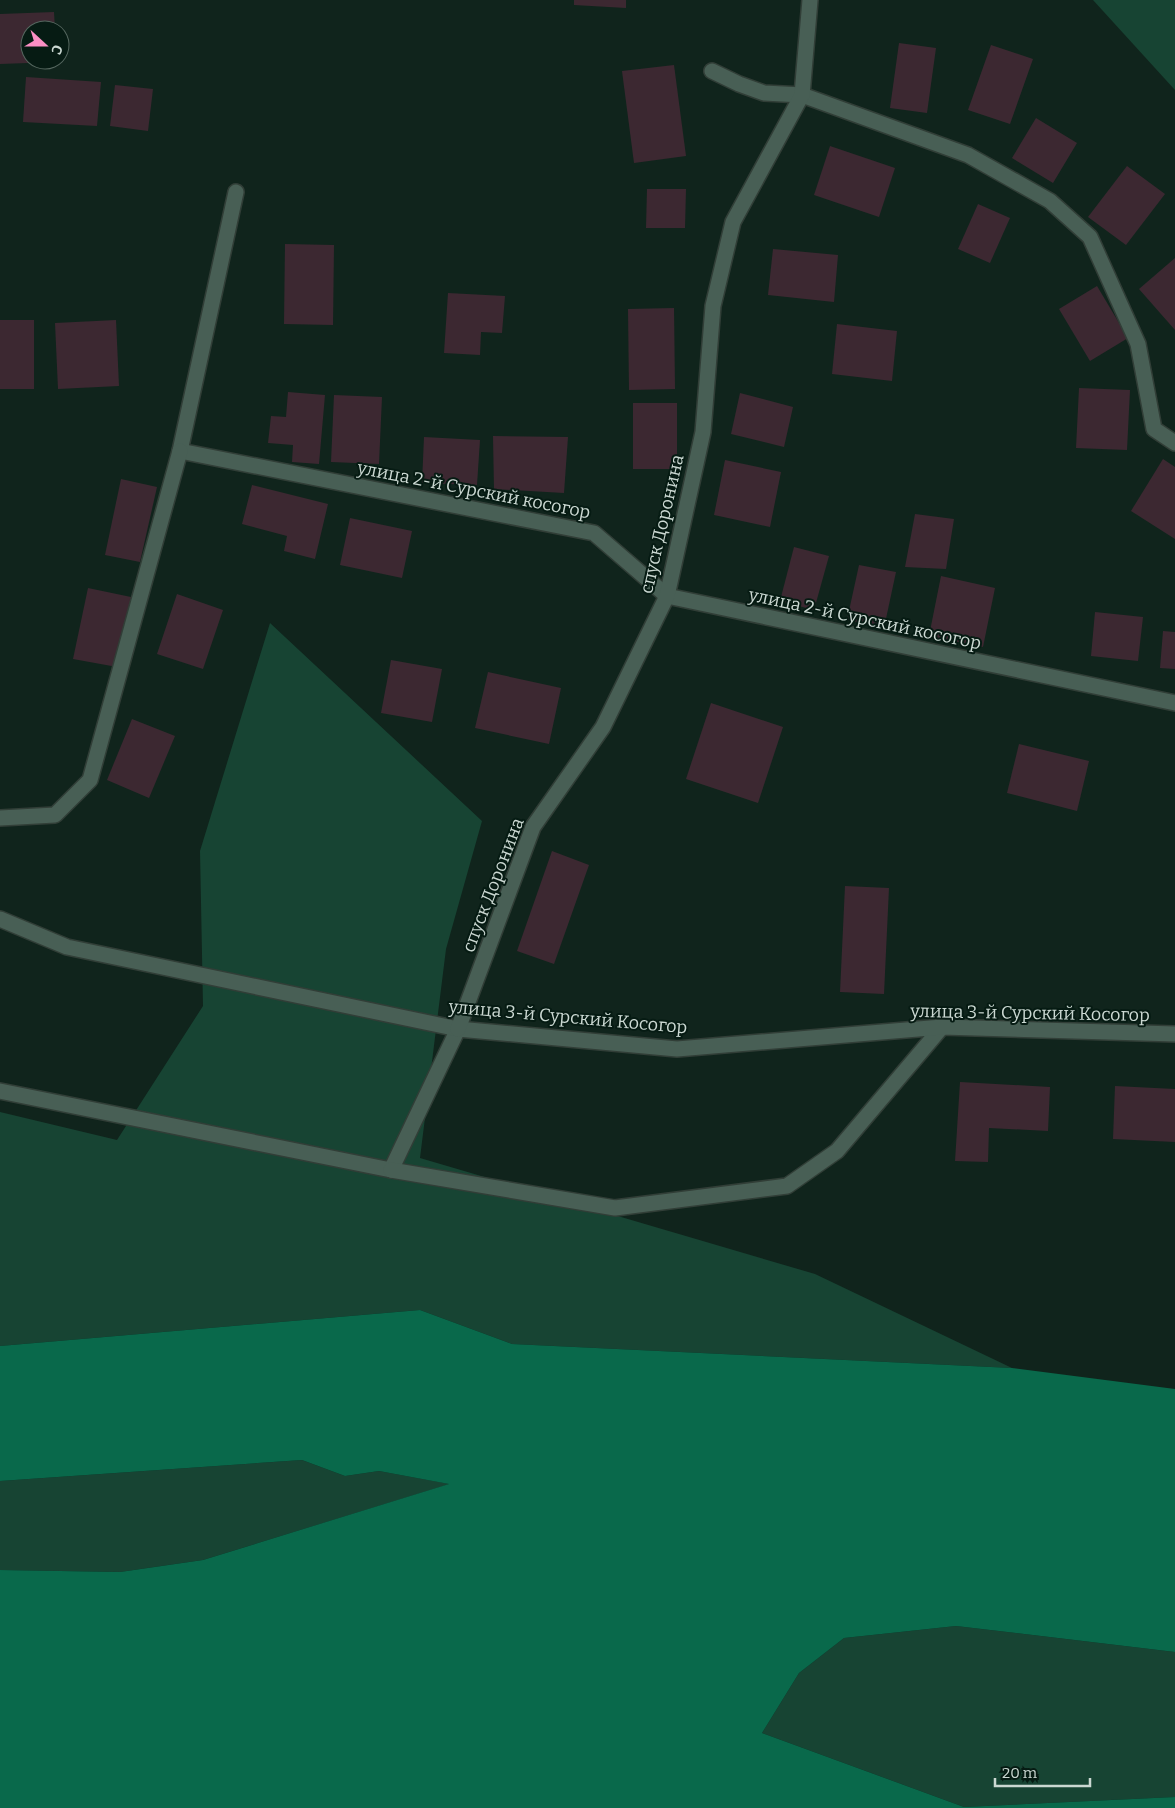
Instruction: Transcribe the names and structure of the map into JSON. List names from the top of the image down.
{
  "streets": {
    "street": ["улица 2-й Сурский косогор", "спуск Доронина", "улица 3-й Сурский Косогор"]
  },
  "crossings": [
    ["улица 2-й Сурский косогор", "спуск Доронина"],
    ["спуск Доронина", "улица 3-й Сурский Косогор"]
  ],
  "scale_bar": "20 m",
  "north": "right"
}
